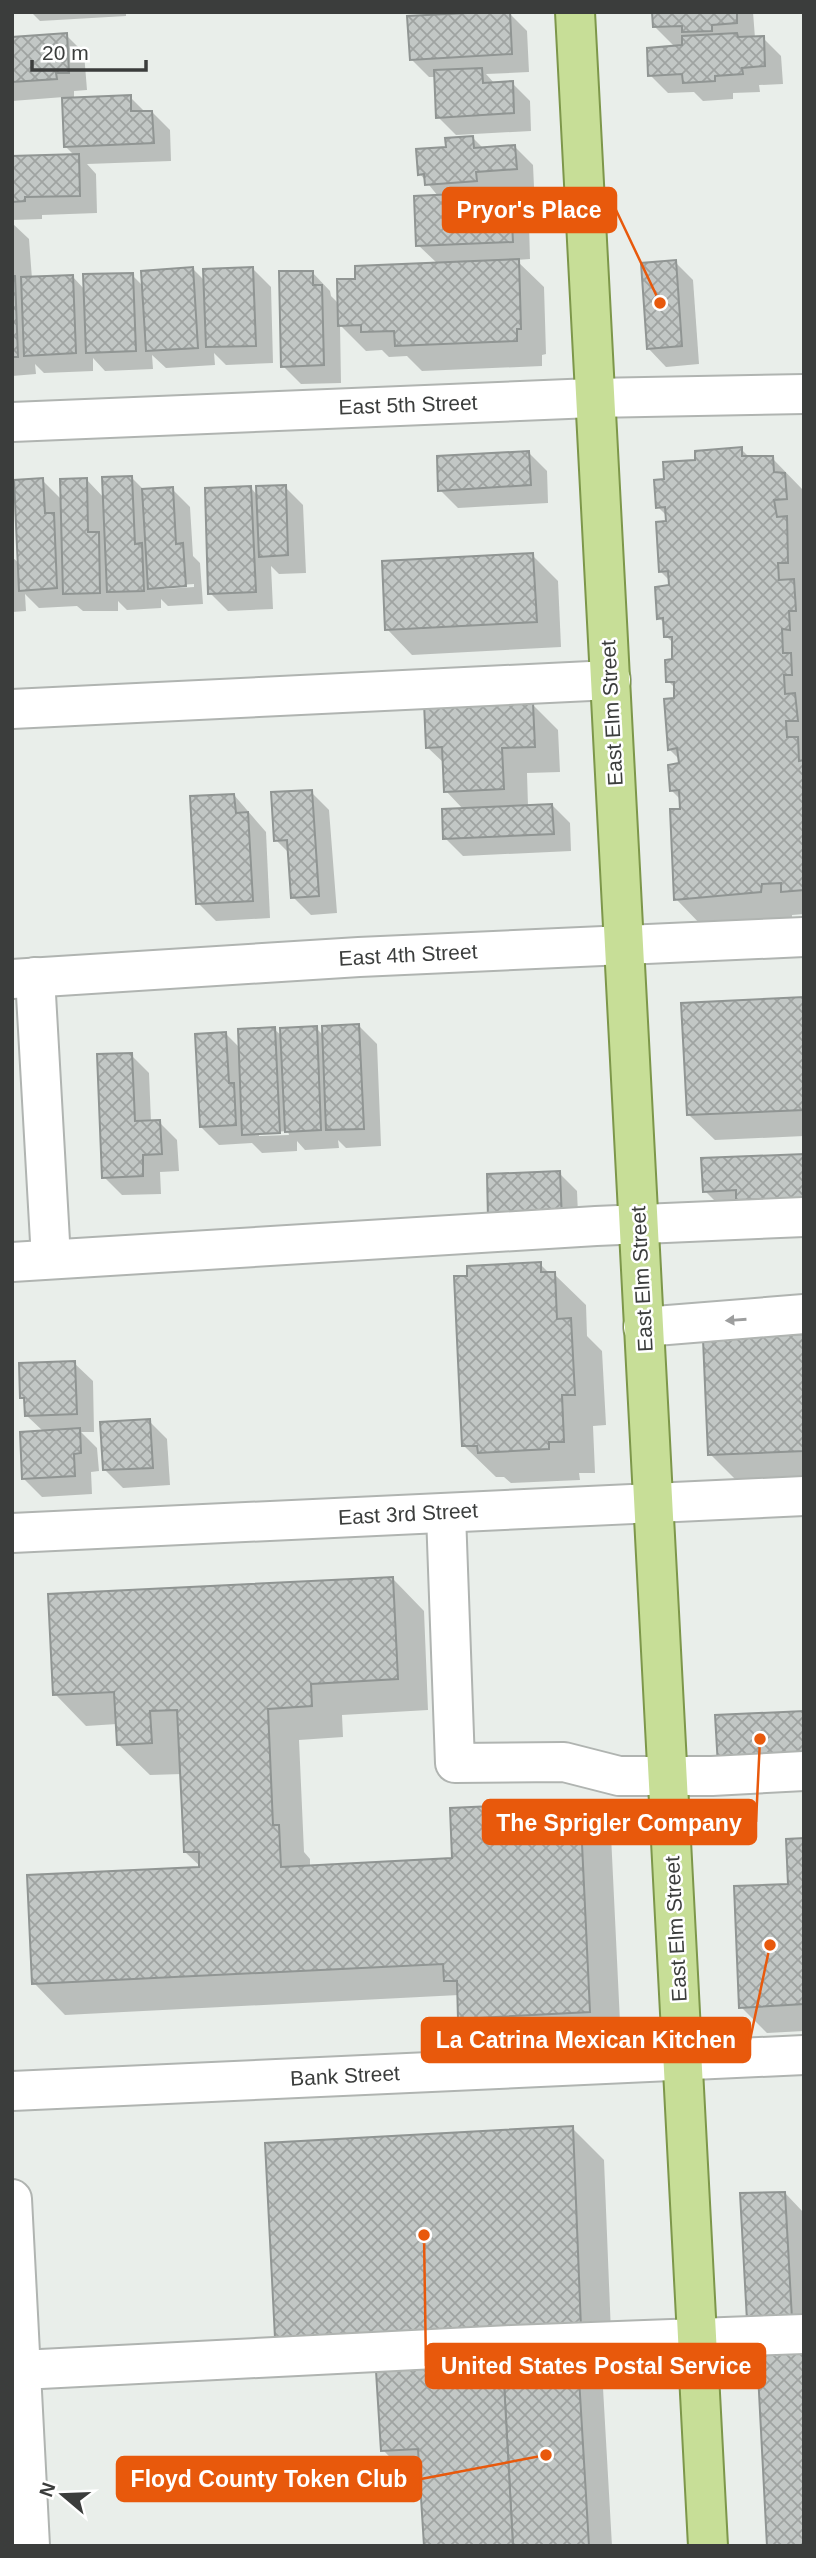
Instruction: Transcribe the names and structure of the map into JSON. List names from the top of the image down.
{
  "streets": {
    "main road": ["East Elm Street"],
    "street": [
      "East 5th Street",
      "East 4th Street",
      "East 3rd Street",
      "Bank Street"
    ]
  },
  "crossings": [
    ["East 5th Street", "East Elm Street"],
    ["East Elm Street", "East 4th Street"],
    ["East Elm Street", "East 3rd Street"],
    ["East Elm Street", "Bank Street"]
  ],
  "places": [
    "Pryor's Place",
    "The Sprigler Company",
    "La Catrina Mexican Kitchen",
    "United States Postal Service",
    "Floyd County Token Club"
  ],
  "scale_bar": "20 m",
  "north": "left"
}
